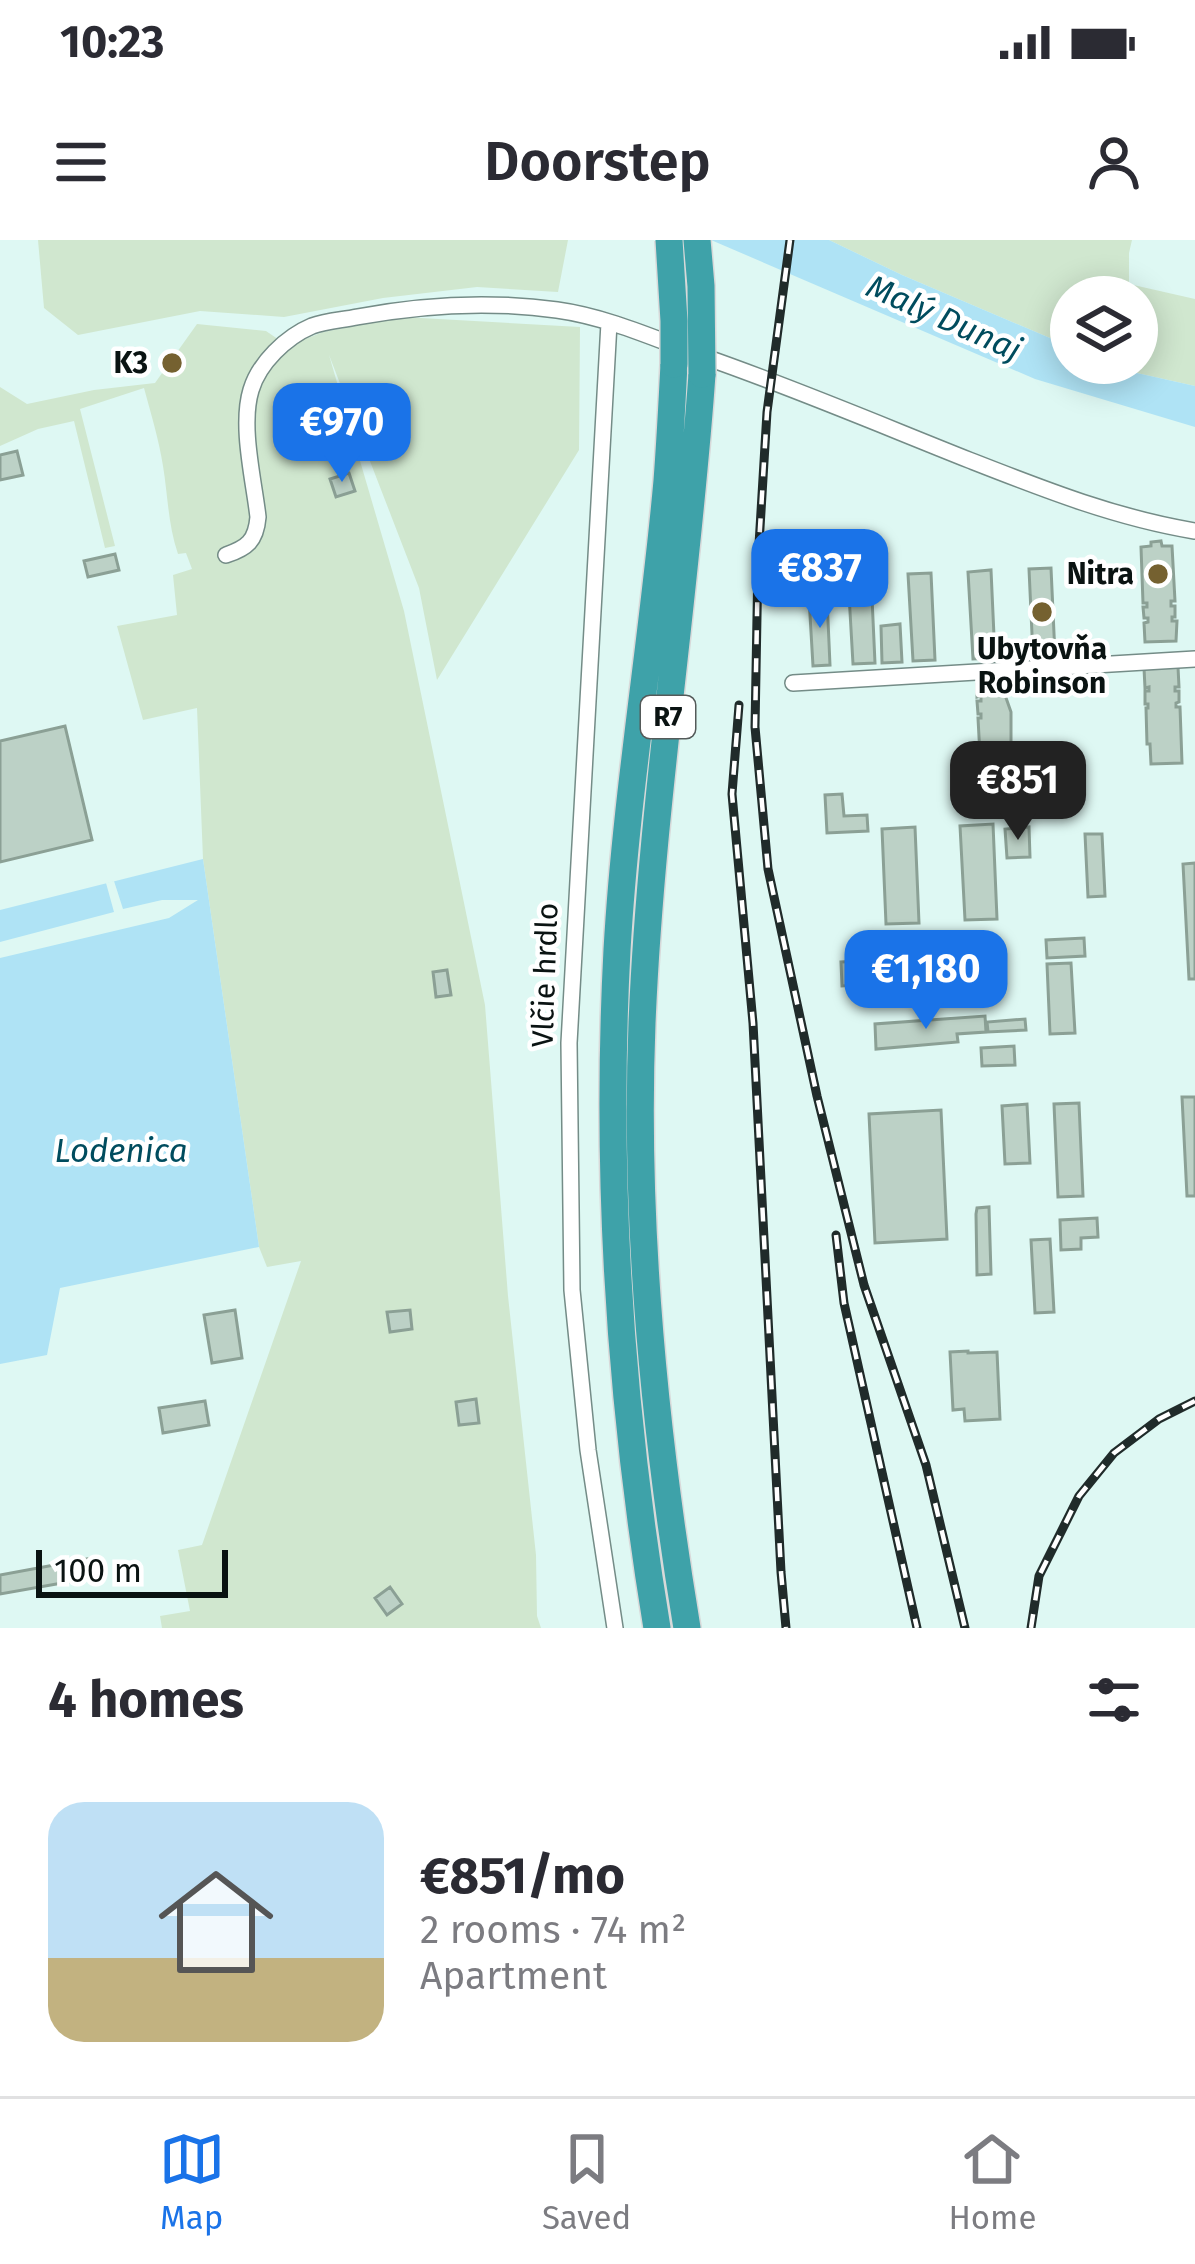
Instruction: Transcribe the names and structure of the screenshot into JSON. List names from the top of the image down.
{
  "streets": {
    "highway": ["R7"],
    "street": ["Vlčie hrdlo"]
  },
  "water": ["Malý Dunaj", "Lodenica"],
  "places": ["K3", "Nitra", "Ubytovňa Robinson"],
  "scale_bar": "100 m",
  "page": {
    "status": "10:23",
    "header": "Doorstep",
    "price": [
      "€970",
      "€837",
      "€851",
      "€1,180"
    ],
    "scale": "100 m",
    "heading": "4 homes",
    "list": [
      {
        "name": "€851/mo",
        "note": "2 rooms · 74 m² · Apartment"
      }
    ],
    "tabs": ["Map", "Saved", "Home"]
  }
}
